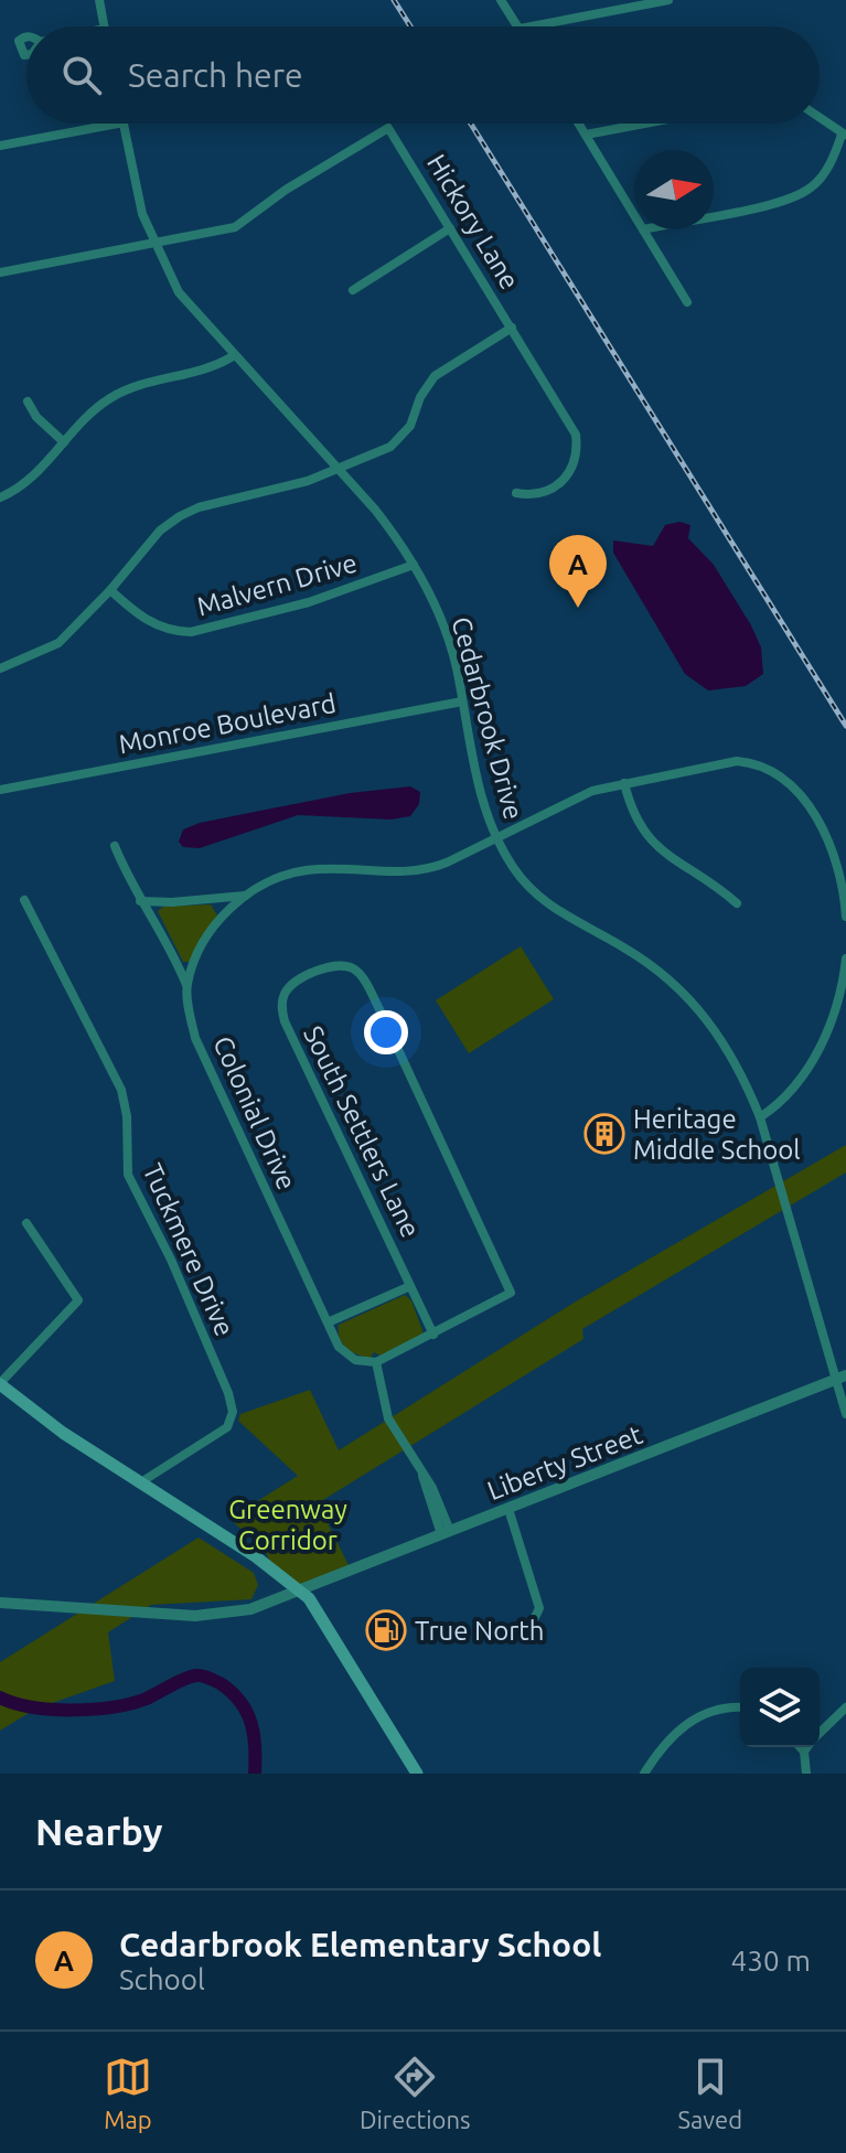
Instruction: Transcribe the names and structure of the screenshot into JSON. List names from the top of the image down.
{
  "streets": {
    "street": [
      "Hickory Lane",
      "Malvern Drive",
      "Cedarbrook Drive",
      "Monroe Boulevard",
      "Colonial Drive",
      "South Settlers Lane",
      "Tuckmere Drive",
      "Liberty Street"
    ]
  },
  "crossings": [
    ["Hickory Lane", "Cedarbrook Drive"],
    ["Malvern Drive", "Cedarbrook Drive"],
    ["Cedarbrook Drive", "Monroe Boulevard"],
    ["Cedarbrook Drive", "Liberty Street"]
  ],
  "parks": ["Greenway Corridor"],
  "places": {
    "building": ["Heritage Middle School"],
    "fuel station": ["True North"]
  },
  "north": "right",
  "page": {
    "search": "Search here",
    "pins": "A",
    "heading": "Nearby",
    "list": [
      {
        "mark": "A",
        "name": "Cedarbrook Elementary School",
        "note": "School",
        "value": "430 m"
      }
    ],
    "nav": ["Map", "Directions", "Saved"]
  }
}
